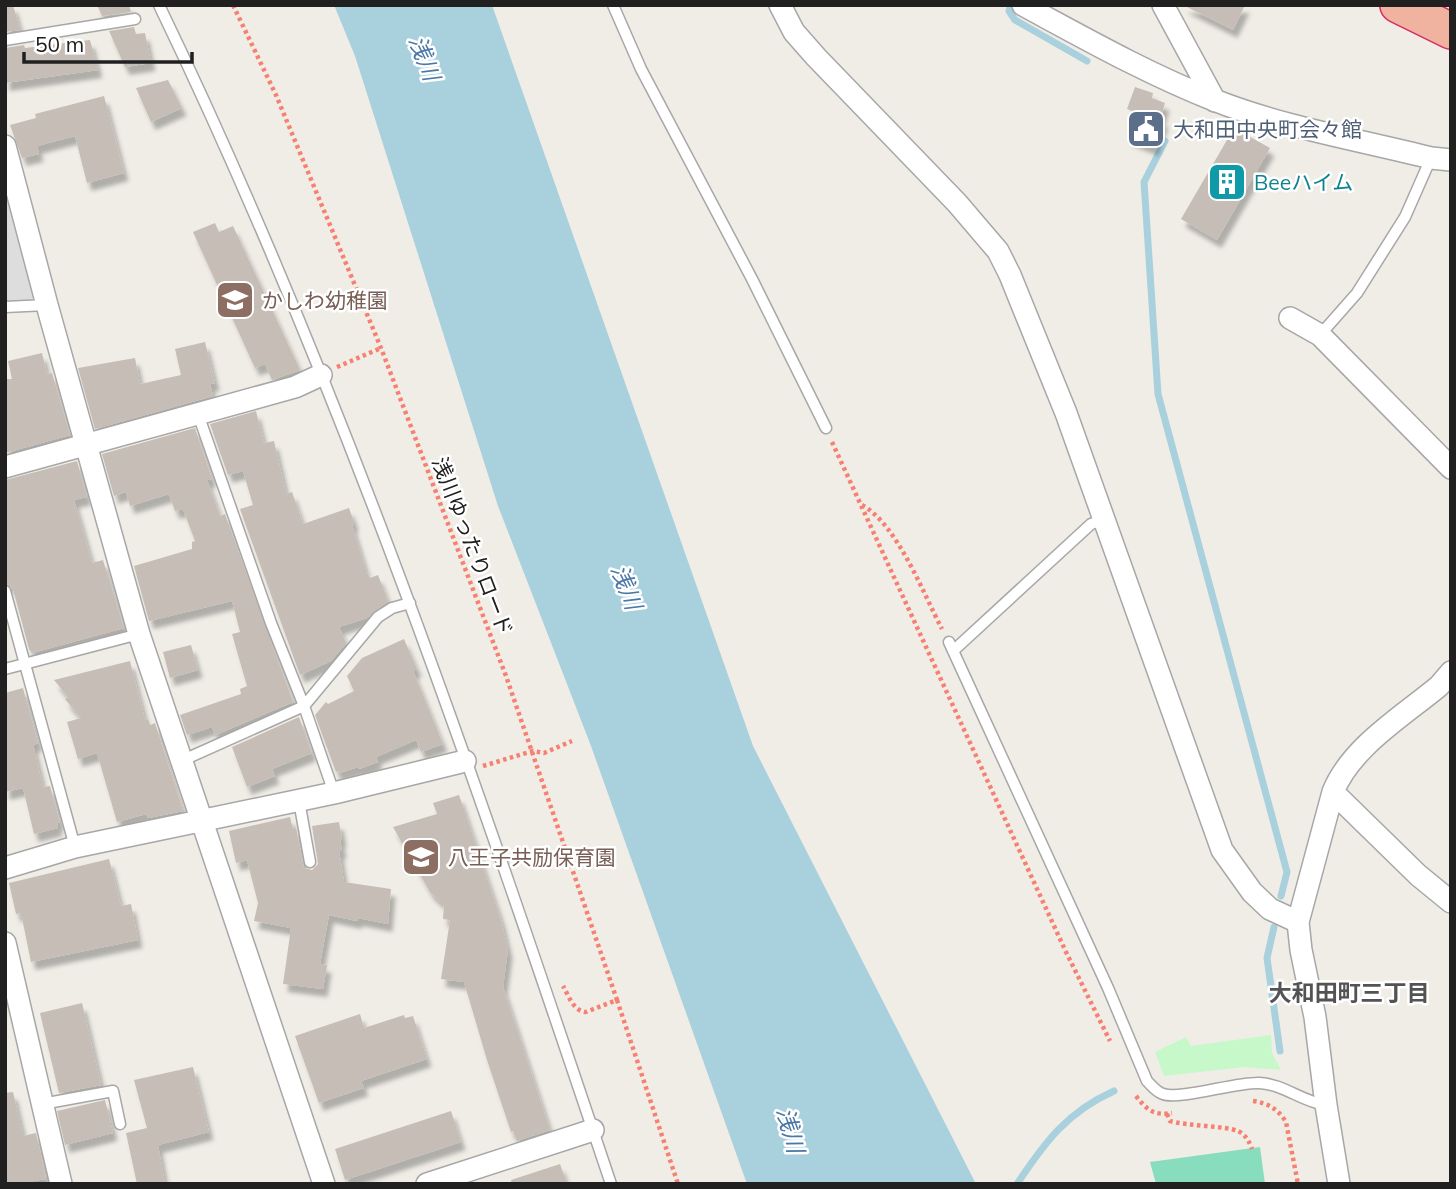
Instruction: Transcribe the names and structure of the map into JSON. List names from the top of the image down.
{
  "streets": {
    "path": ["浅川ゆったりロード"]
  },
  "districts": ["大和田町三丁目"],
  "water": ["浅川"],
  "places": {
    "public building": ["大和田中央町会々館"],
    "building": ["Beeハイム"],
    "school or university": ["かしわ幼稚園", "八王子共励保育園"]
  },
  "scale_bar": "50 m"
}
